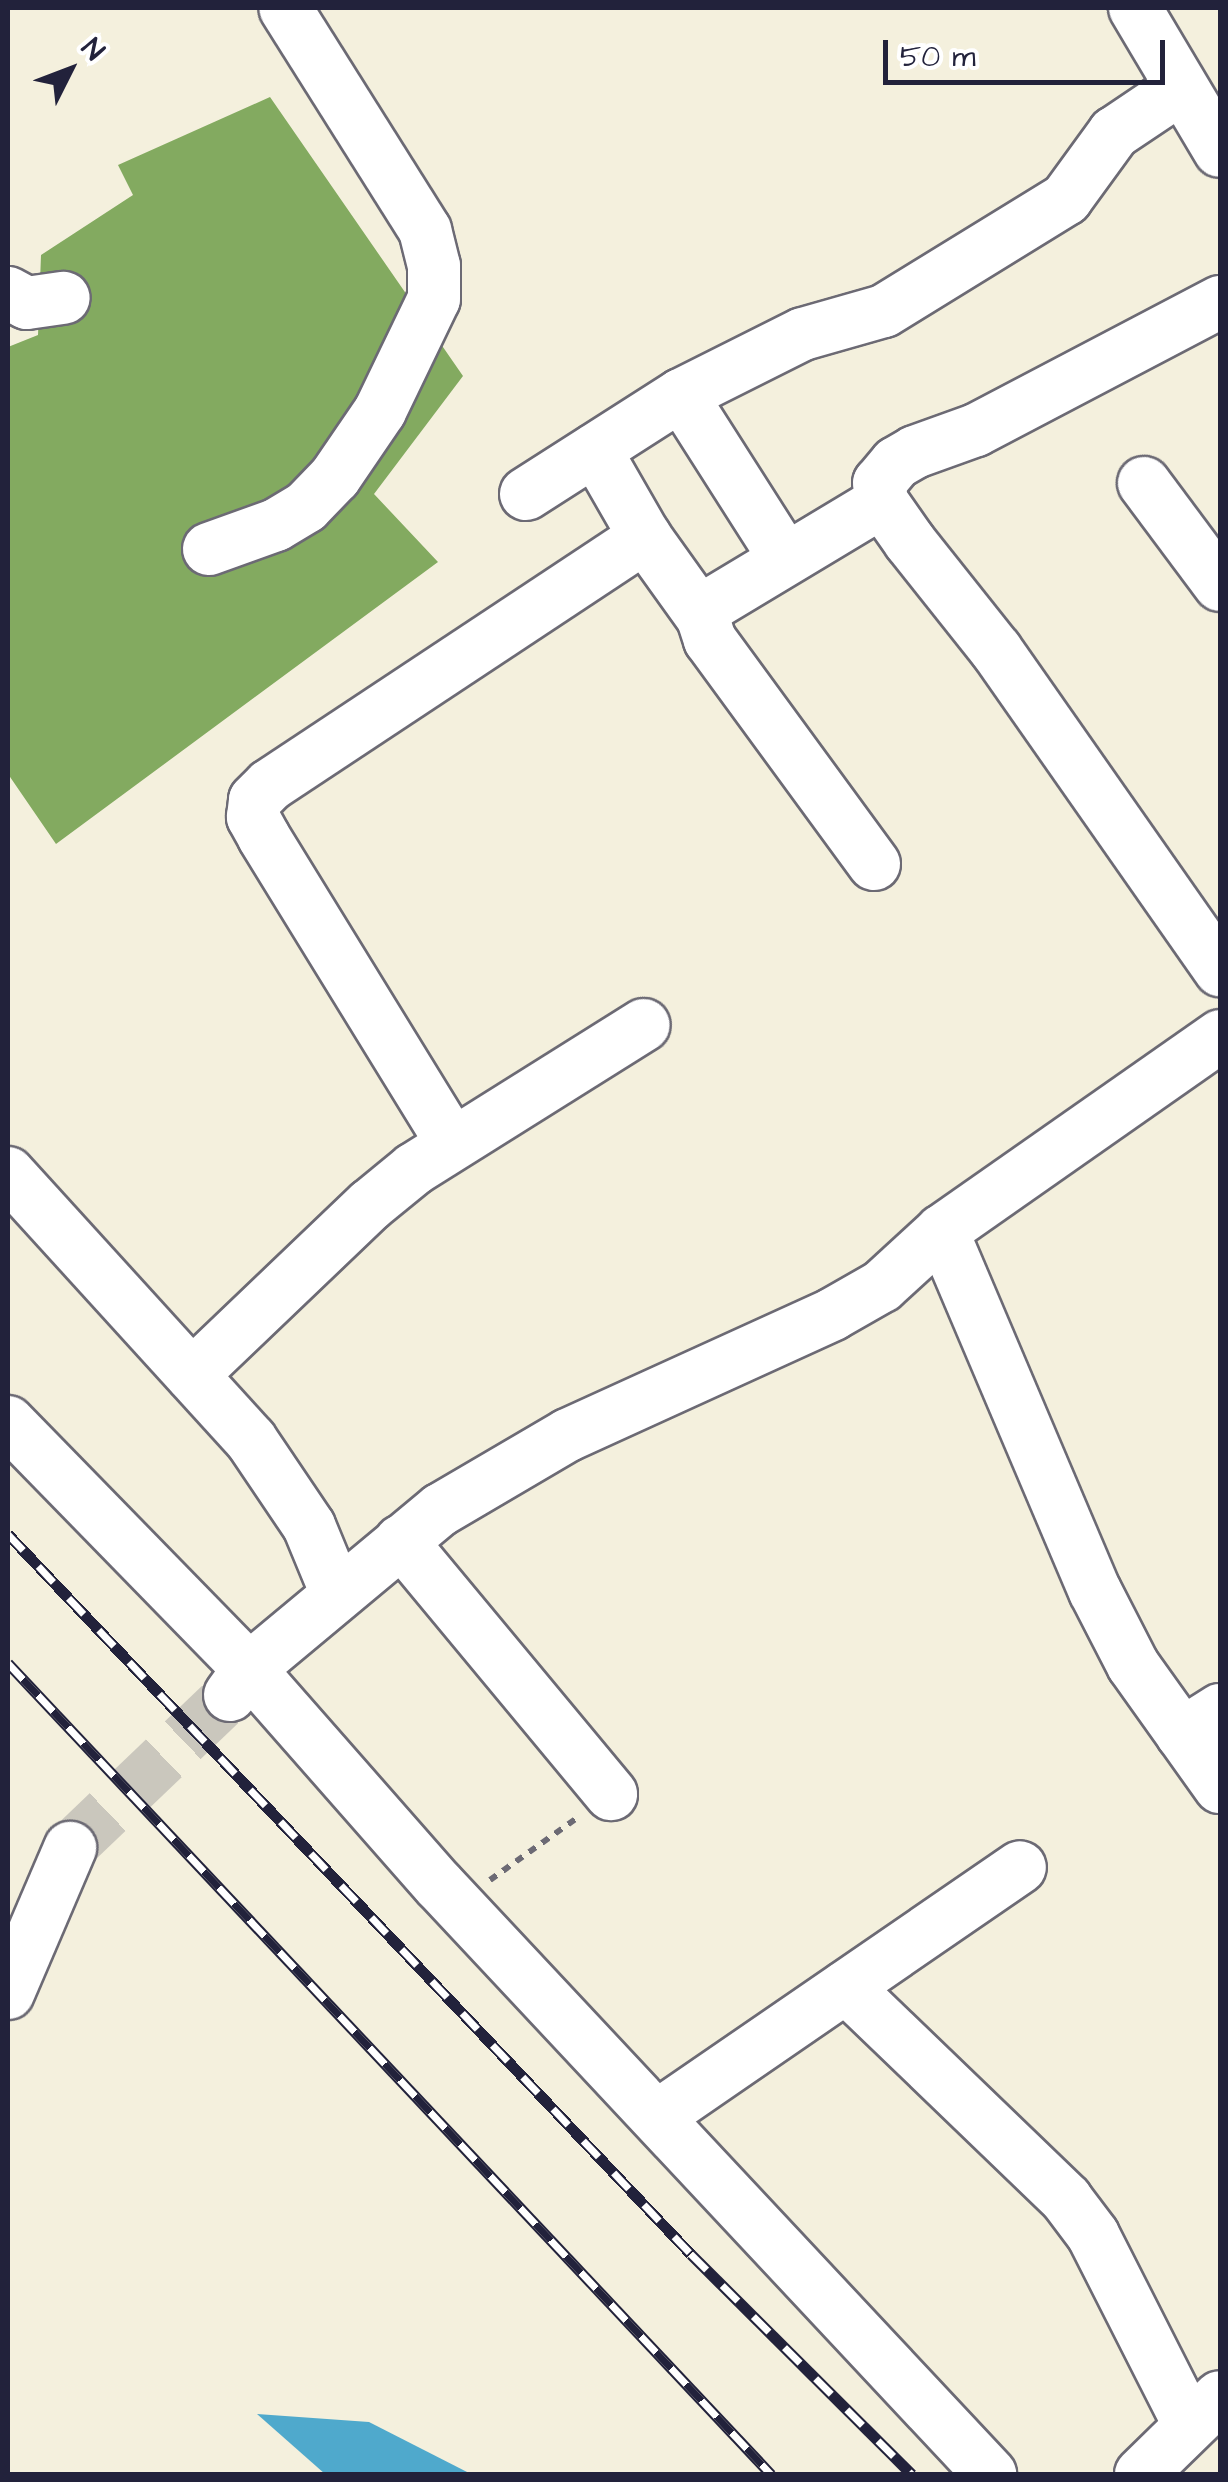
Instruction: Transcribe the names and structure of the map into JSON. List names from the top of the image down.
{
  "scale_bar": "50 m",
  "north": "top right"
}
